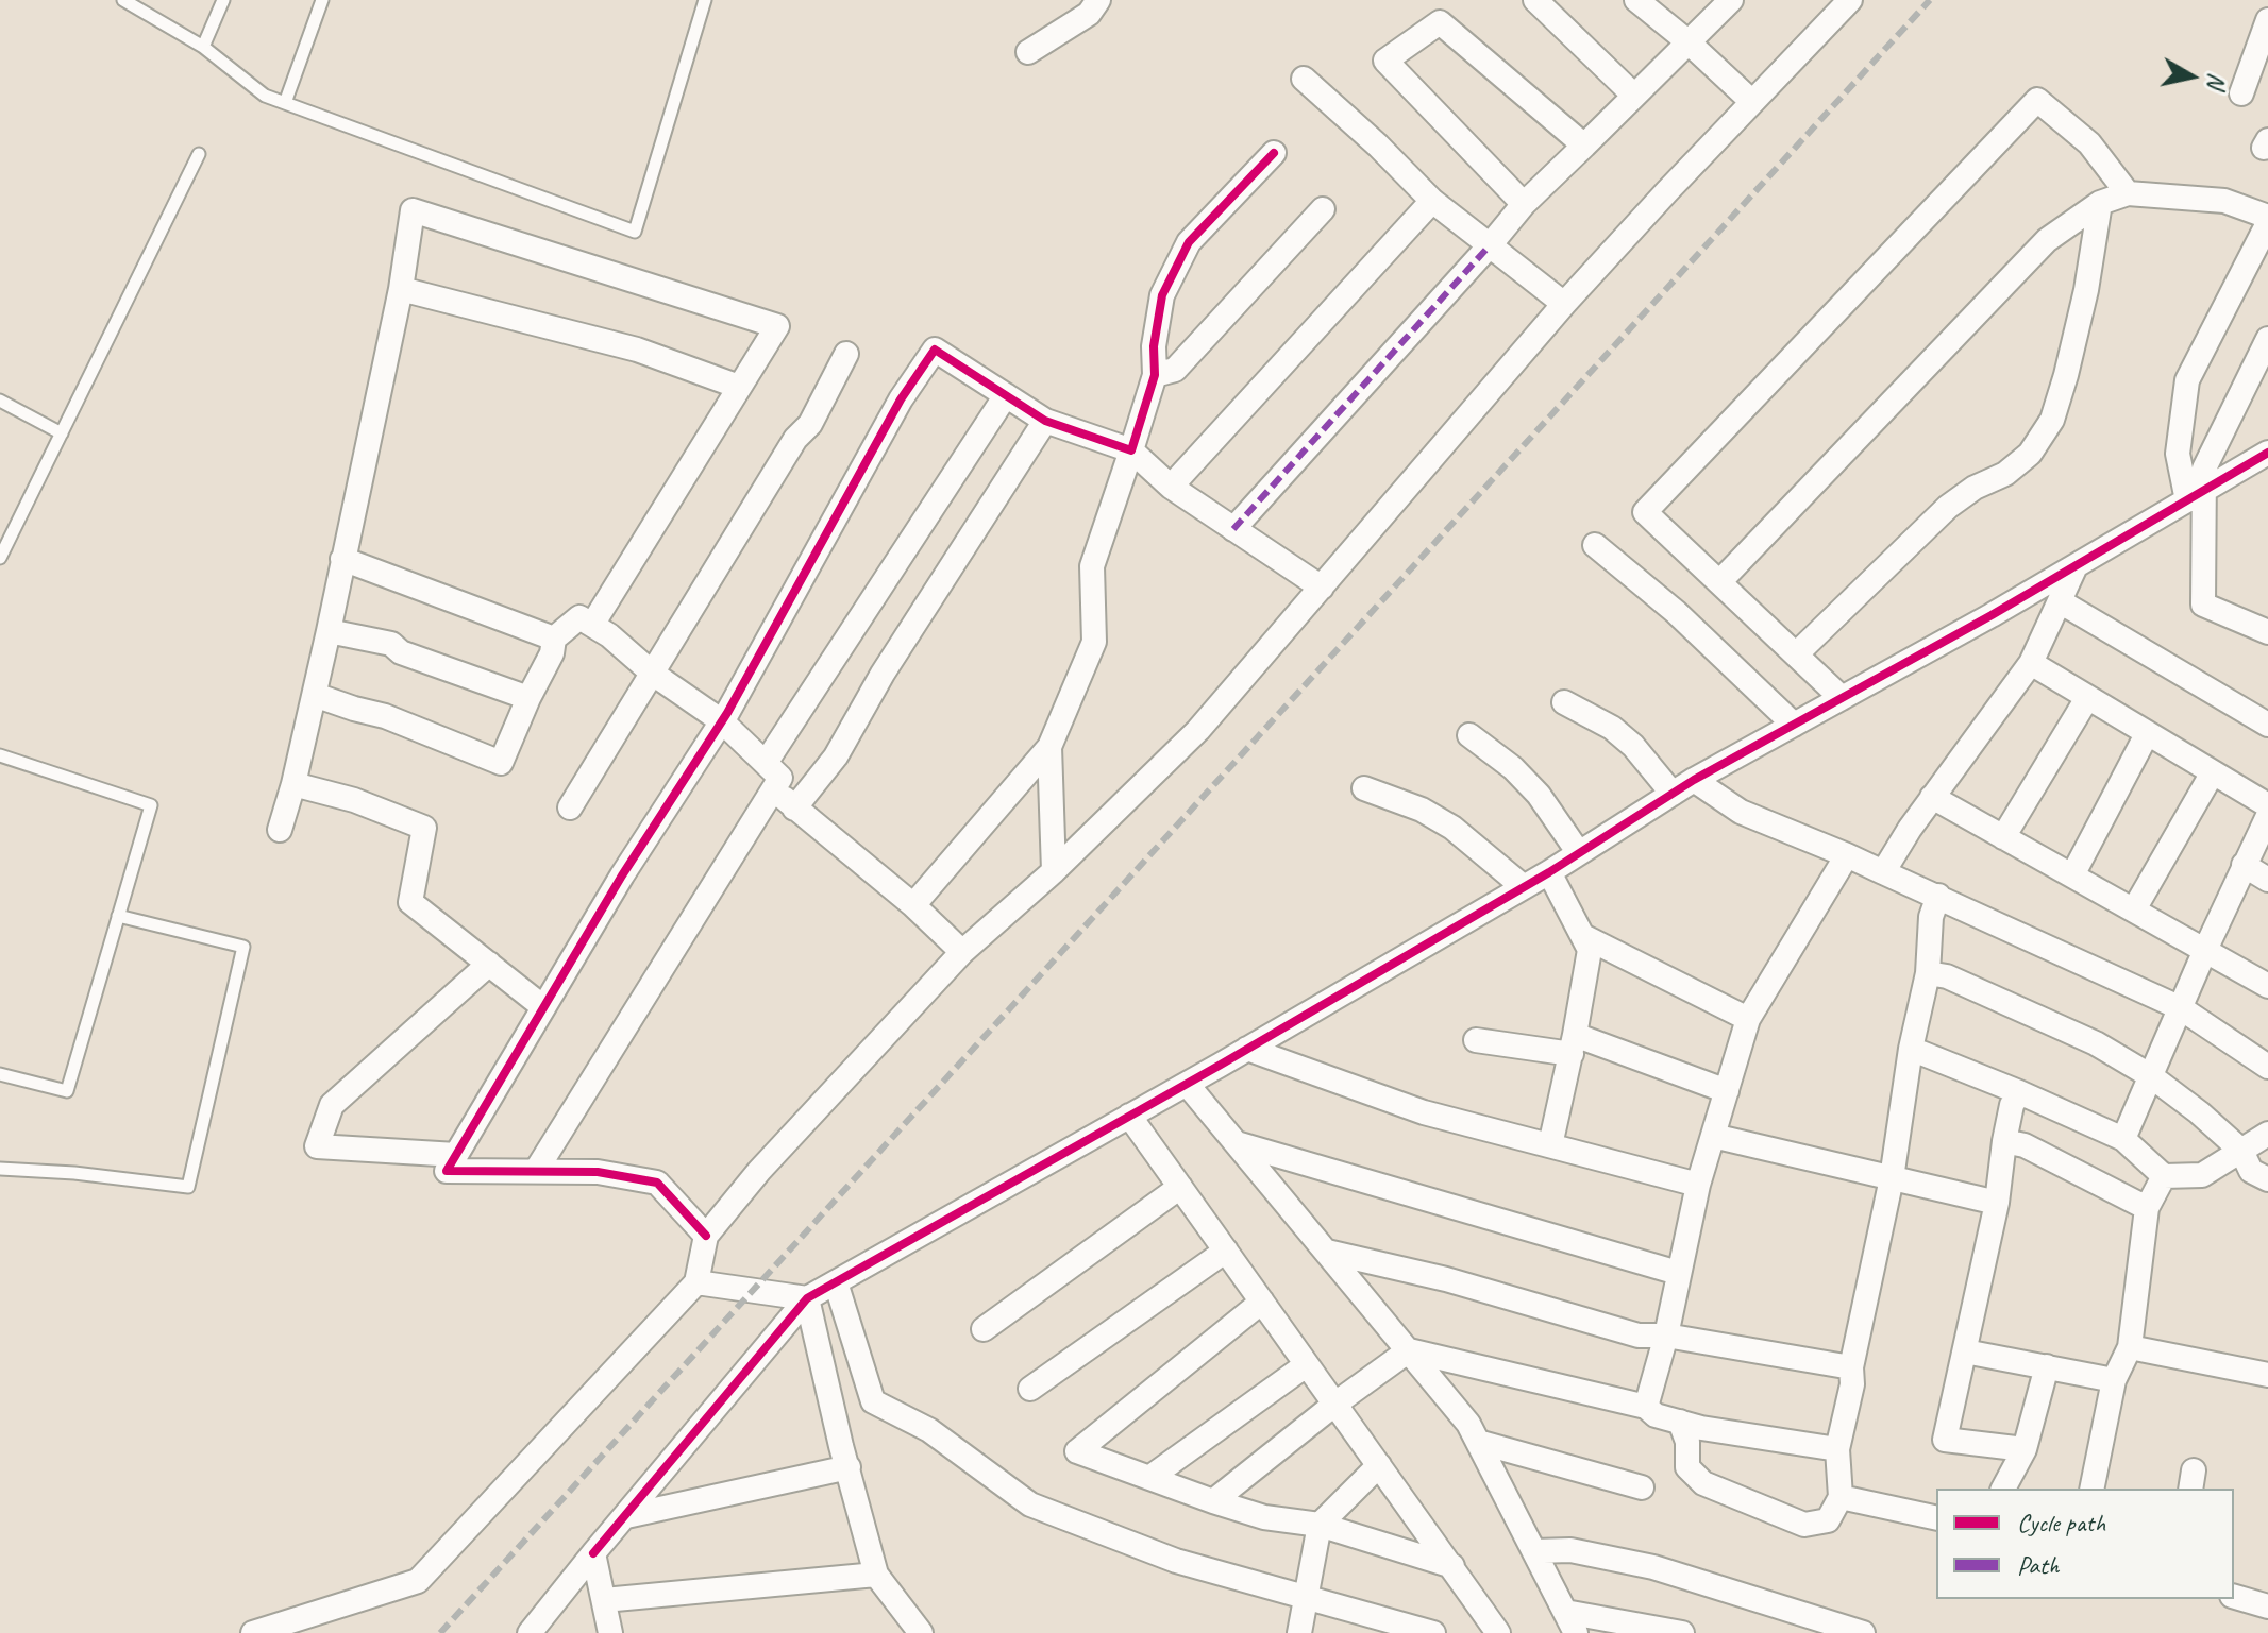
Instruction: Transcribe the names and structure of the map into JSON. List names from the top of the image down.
{
  "legend": ["Cycle path", "Path"],
  "north": "right"
}
